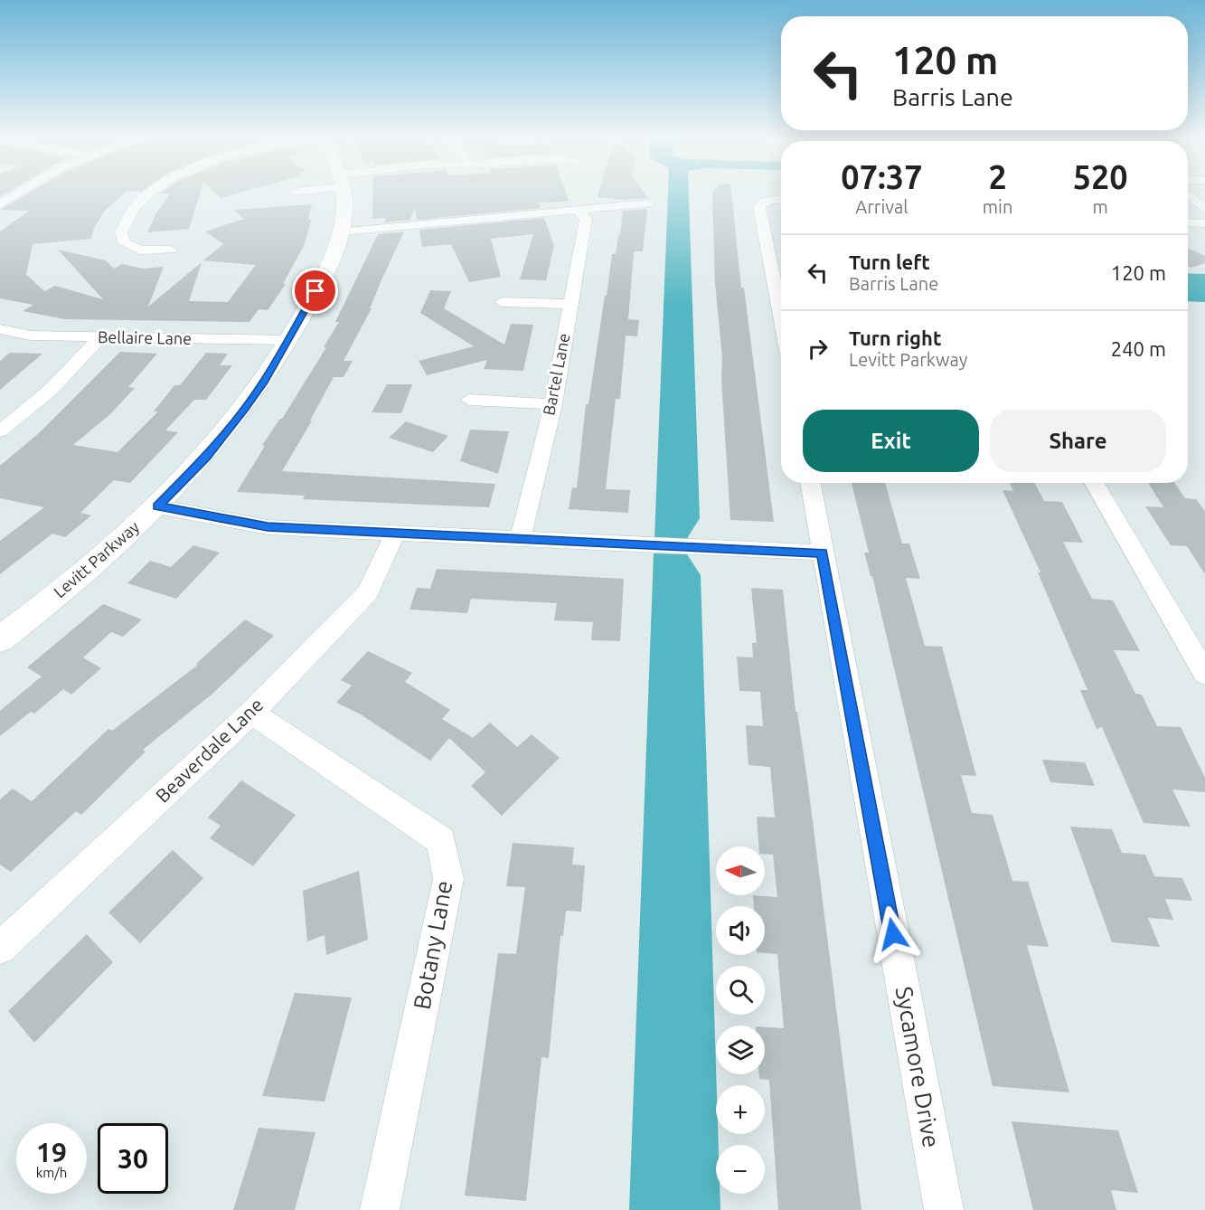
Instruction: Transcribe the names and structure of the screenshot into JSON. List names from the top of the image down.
{
  "streets": {
    "street": [
      "Bellaire Lane",
      "Bartel Lane",
      "Levitt Parkway",
      "Beaverdale Lane",
      "Botany Lane",
      "Sycamore Drive"
    ]
  },
  "crossings": [
    ["Bellaire Lane", "Levitt Parkway"],
    ["Beaverdale Lane", "Botany Lane"]
  ],
  "north": "left",
  "page": {
    "turn": ["120 m", "Barris Lane"],
    "eta": [
      "07:37",
      "Arrival",
      "2",
      "min",
      "520",
      "m"
    ],
    "list": [
      {
        "name": "Turn left",
        "note": "Barris Lane",
        "value": "120 m"
      },
      {
        "name": "Turn right",
        "note": "Levitt Parkway",
        "value": "240 m"
      }
    ],
    "buttons": ["Exit", "Share"],
    "map_buttons": ["+", "−"],
    "speed": "19 km/h",
    "limit": "30"
  }
}
